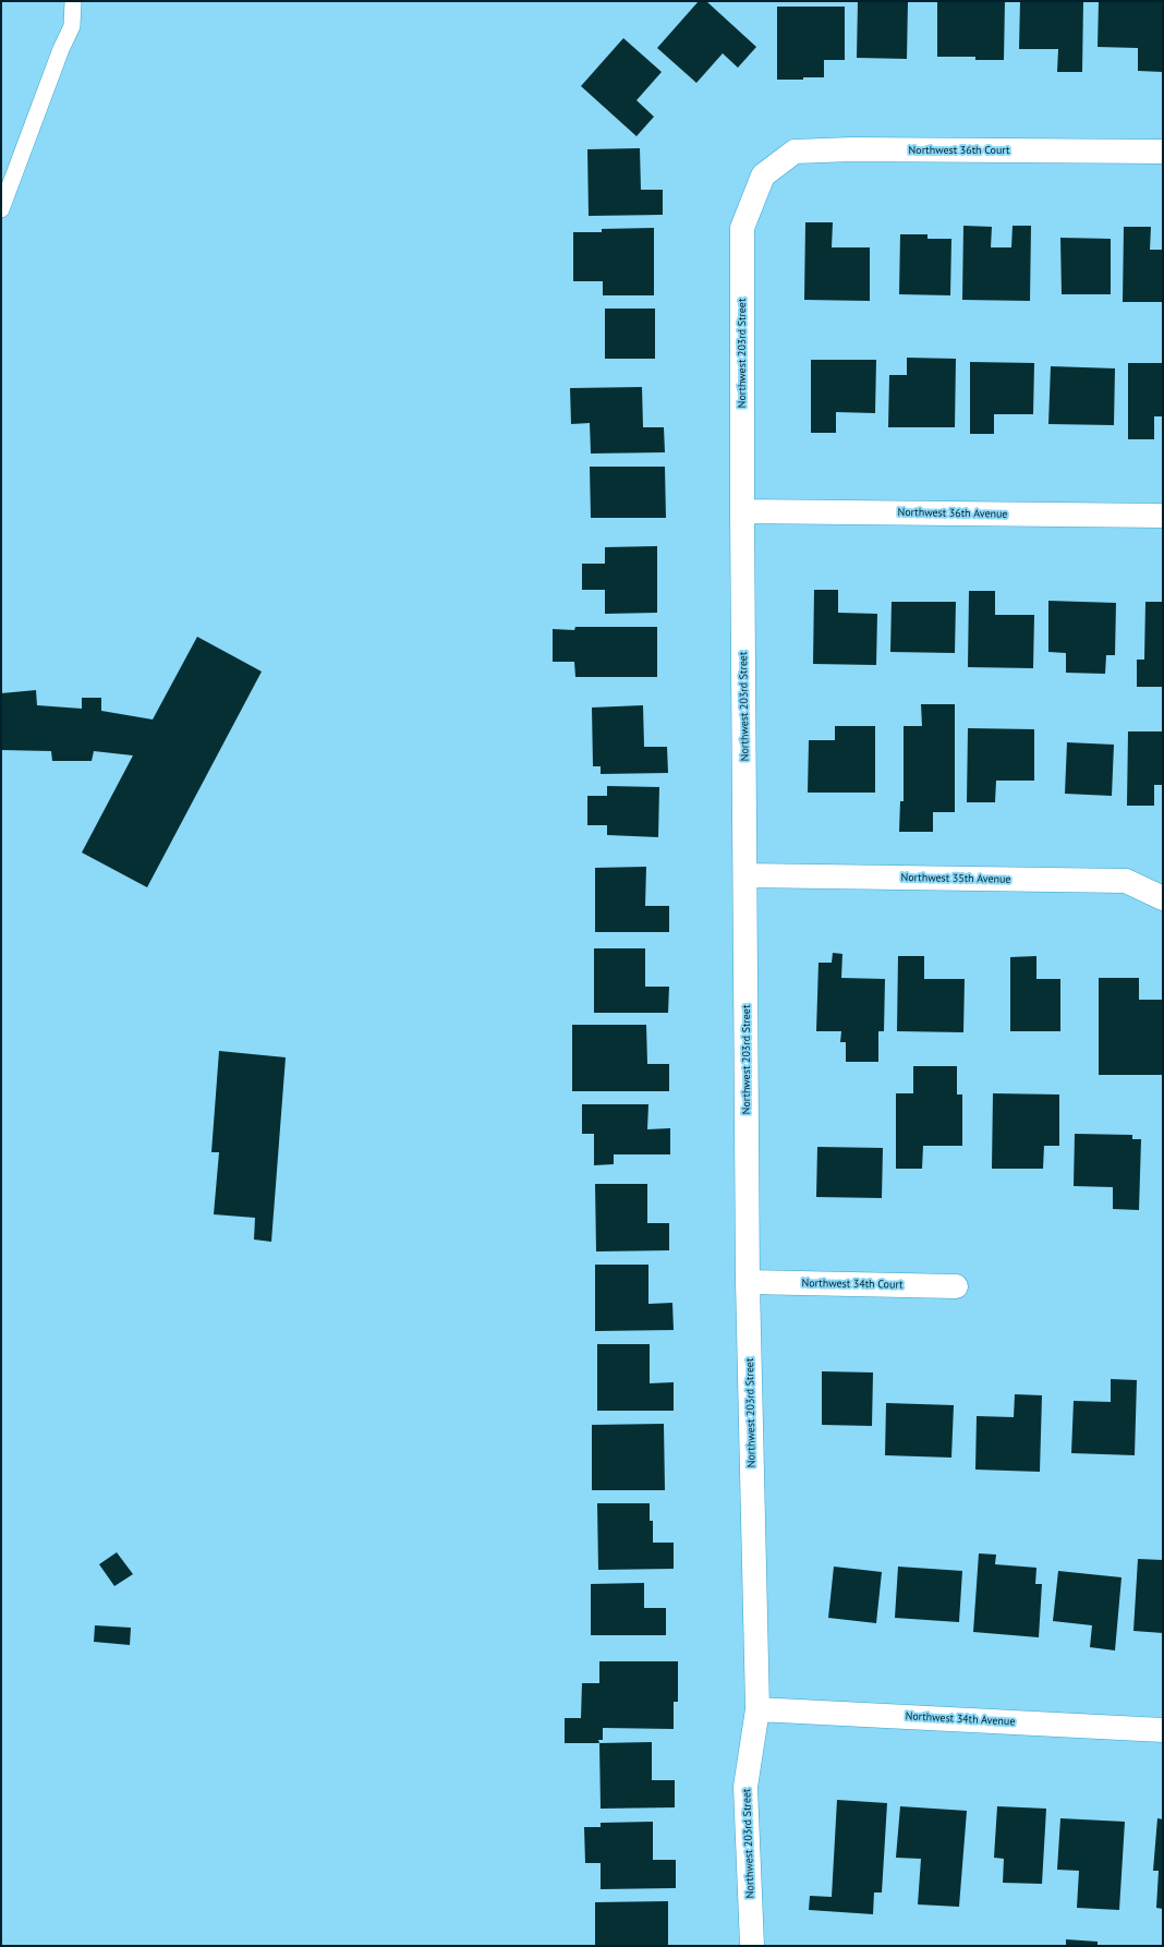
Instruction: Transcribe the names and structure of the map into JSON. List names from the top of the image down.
{
  "streets": {
    "street": [
      "Northwest 36th Court",
      "Northwest 203rd Street",
      "Northwest 36th Avenue",
      "Northwest 35th Avenue",
      "Northwest 34th Court",
      "Northwest 34th Avenue"
    ]
  },
  "crossings": [
    ["Northwest 36th Court", "Northwest 203rd Street"],
    ["Northwest 203rd Street", "Northwest 36th Avenue"],
    ["Northwest 203rd Street", "Northwest 35th Avenue"],
    ["Northwest 203rd Street", "Northwest 34th Court"],
    ["Northwest 203rd Street", "Northwest 34th Avenue"]
  ]
}
